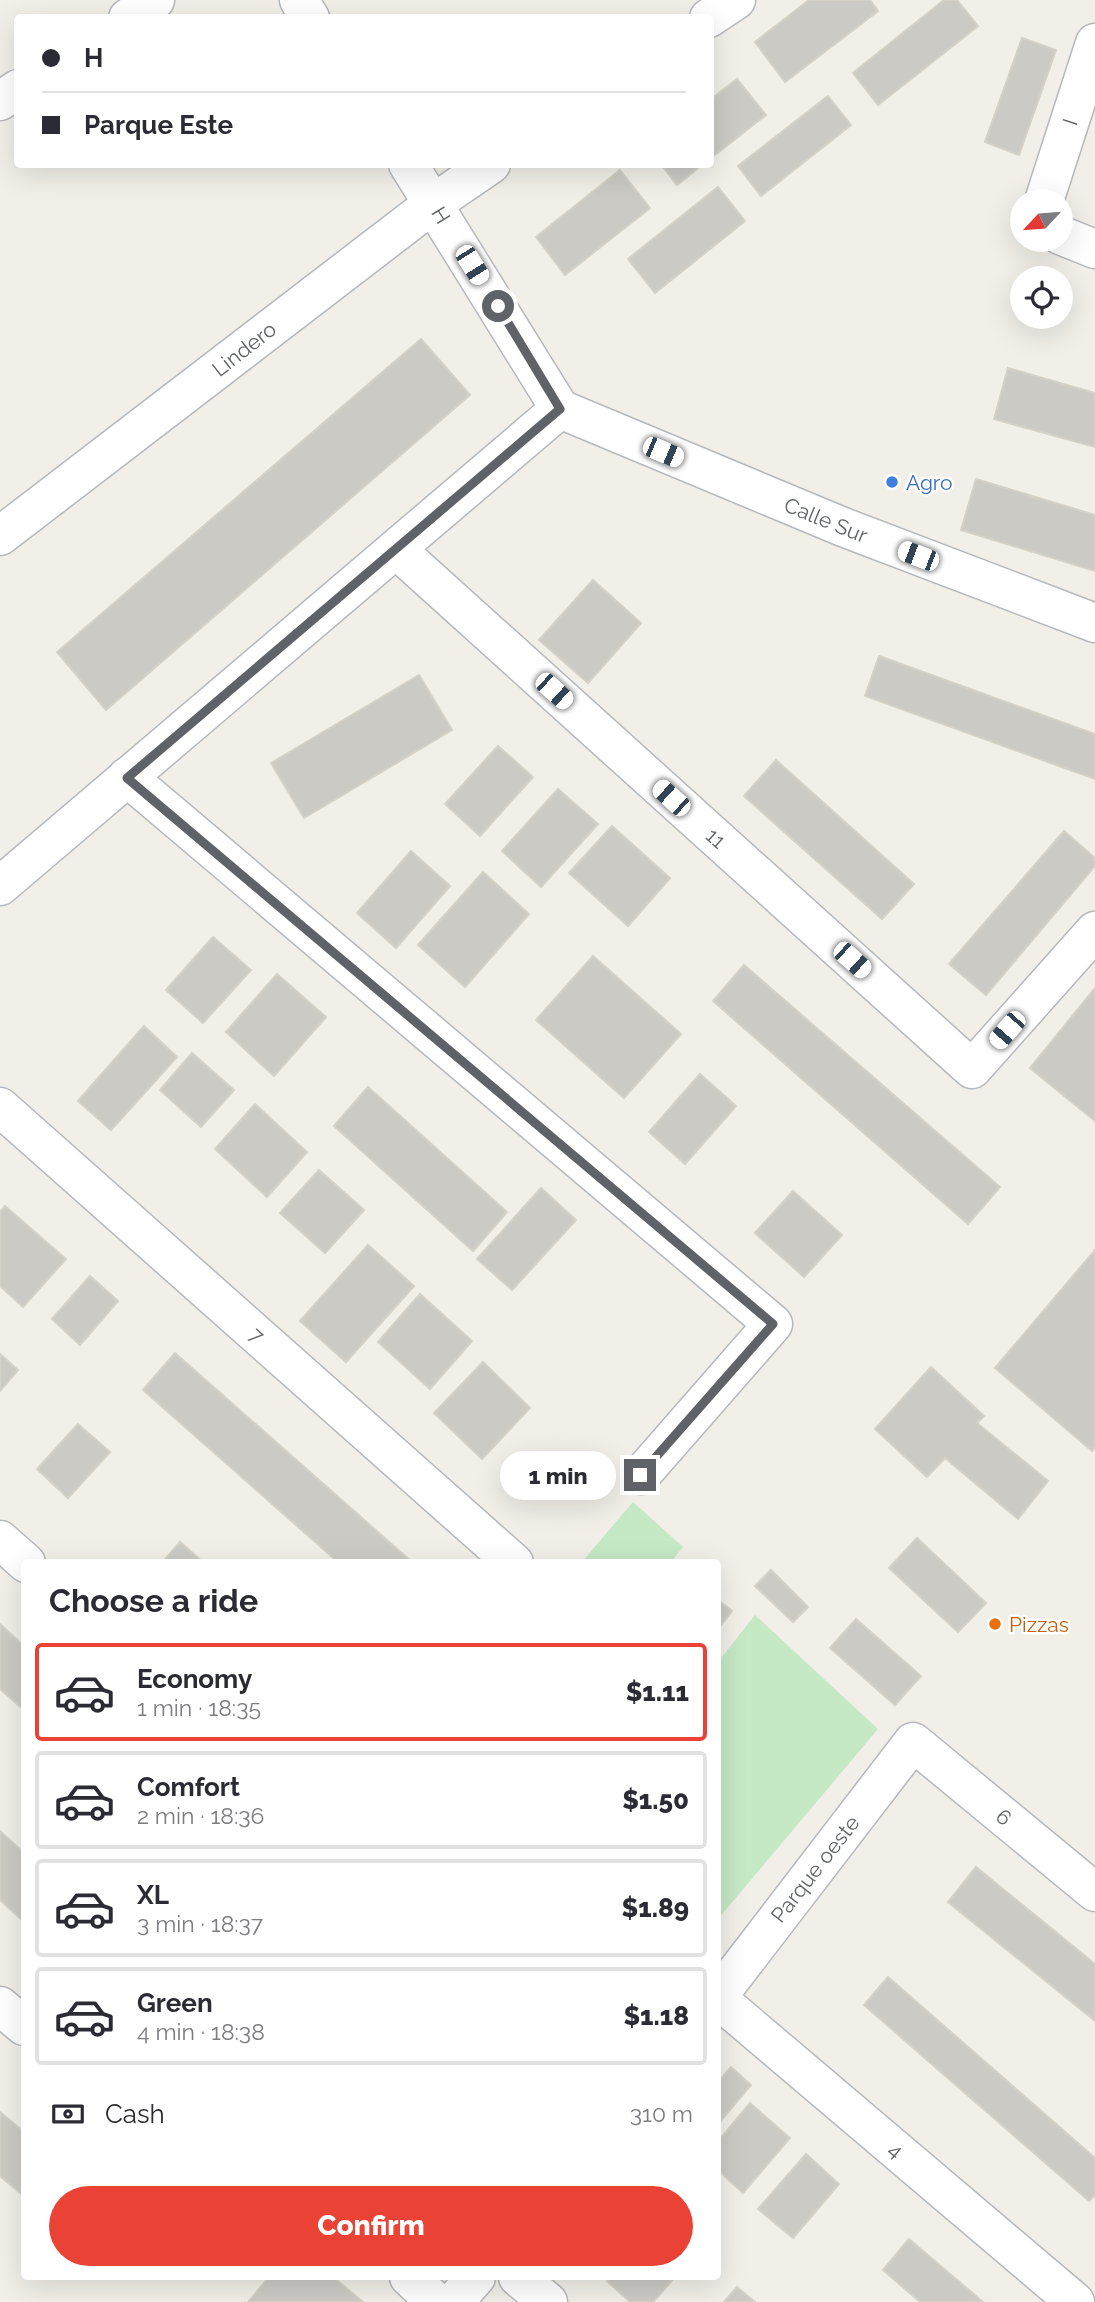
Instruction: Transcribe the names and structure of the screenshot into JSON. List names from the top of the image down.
{
  "streets": {
    "street": [
      "I",
      "H",
      "Lindero",
      "Calle Sur",
      "11",
      "7",
      "6",
      "Parque oeste",
      "4"
    ]
  },
  "crossings": [
    ["H", "Lindero"],
    ["H", "Calle Sur"],
    ["6", "Parque oeste"]
  ],
  "places": ["Agro", "Pizzas"],
  "north": "bottom left",
  "page": {
    "banner": ["H", "Parque Este"],
    "bubble": "1 min",
    "heading": "Choose a ride",
    "list": [
      {
        "name": "Economy",
        "note": "1 min · 18:35",
        "value": "$1.11"
      },
      {
        "name": "Comfort",
        "note": "2 min · 18:36",
        "value": "$1.50"
      },
      {
        "name": "XL",
        "note": "3 min · 18:37",
        "value": "$1.89"
      },
      {
        "name": "Green",
        "note": "4 min · 18:38",
        "value": "$1.18"
      }
    ],
    "pay": ["Cash", "310 m"],
    "buttons": "Confirm"
  }
}
